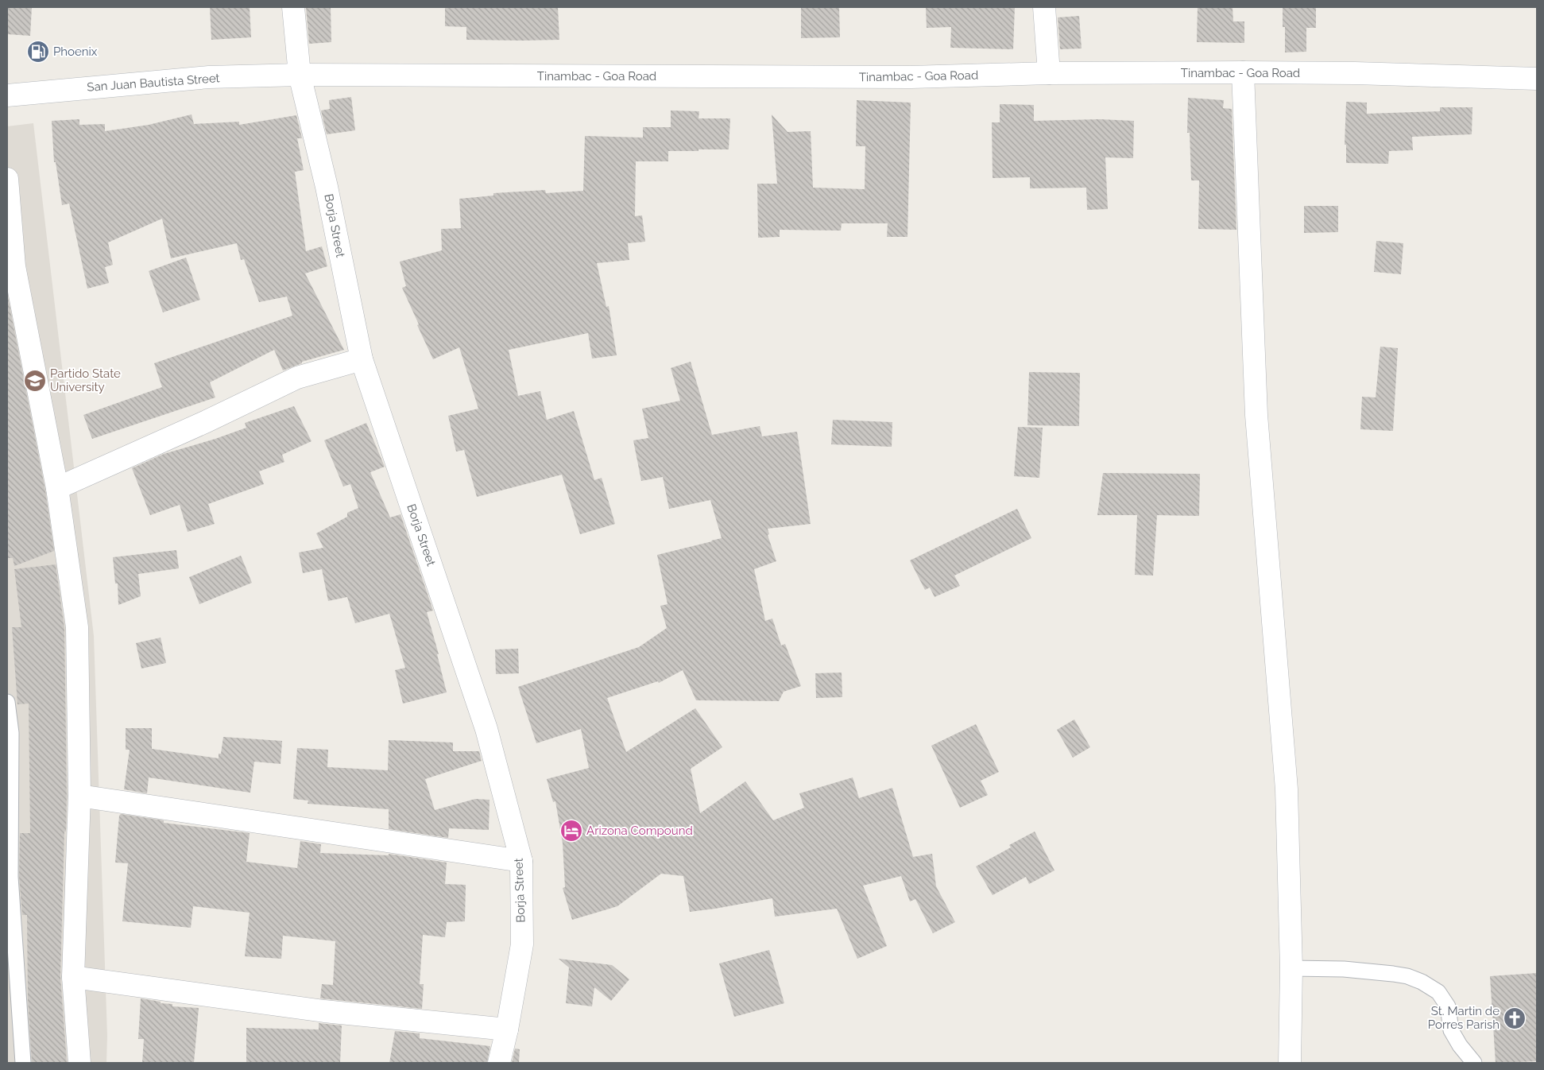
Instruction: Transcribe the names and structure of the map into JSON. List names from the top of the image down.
{
  "streets": {
    "street": ["Tinambac - Goa Road", "San Juan Bautista Street", "Borja Street"]
  },
  "crossings": [
    ["Tinambac - Goa Road", "San Juan Bautista Street"],
    ["Tinambac - Goa Road", "Borja Street"],
    ["San Juan Bautista Street", "Borja Street"]
  ],
  "places": {
    "fuel station": ["Phoenix"],
    "school or university": ["Partido State University"],
    "hotel": ["Arizona Compound"],
    "church": ["St. Martin de Porres Parish"]
  }
}
